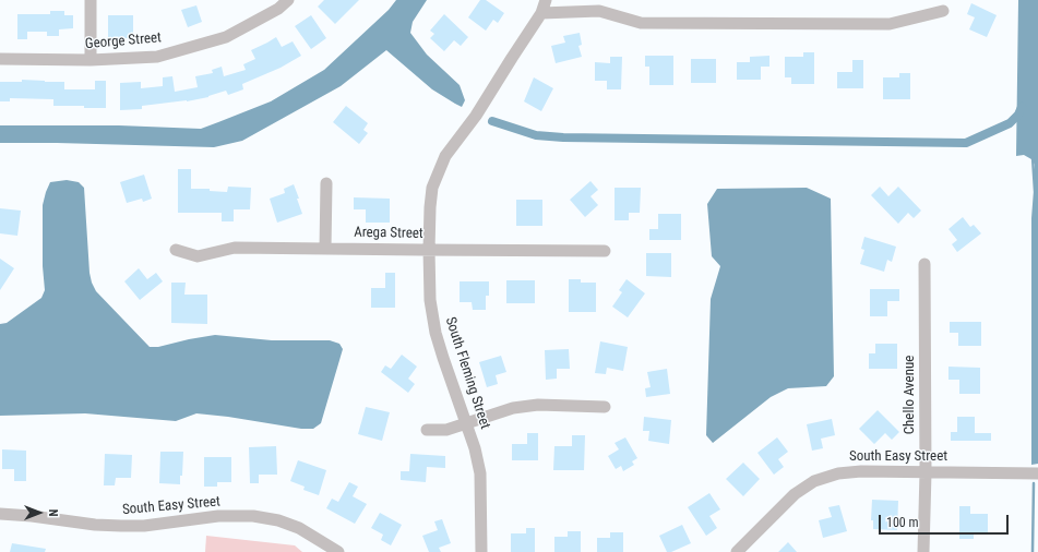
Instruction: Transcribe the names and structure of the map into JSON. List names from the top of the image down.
{
  "streets": {
    "street": [
      "George Street",
      "Arega Street",
      "South Fleming Street",
      "Chello Avenue",
      "South Easy Street"
    ]
  },
  "crossings": [
    ["Arega Street", "South Fleming Street"],
    ["Chello Avenue", "South Easy Street"]
  ],
  "scale_bar": "100 m",
  "north": "right"
}
